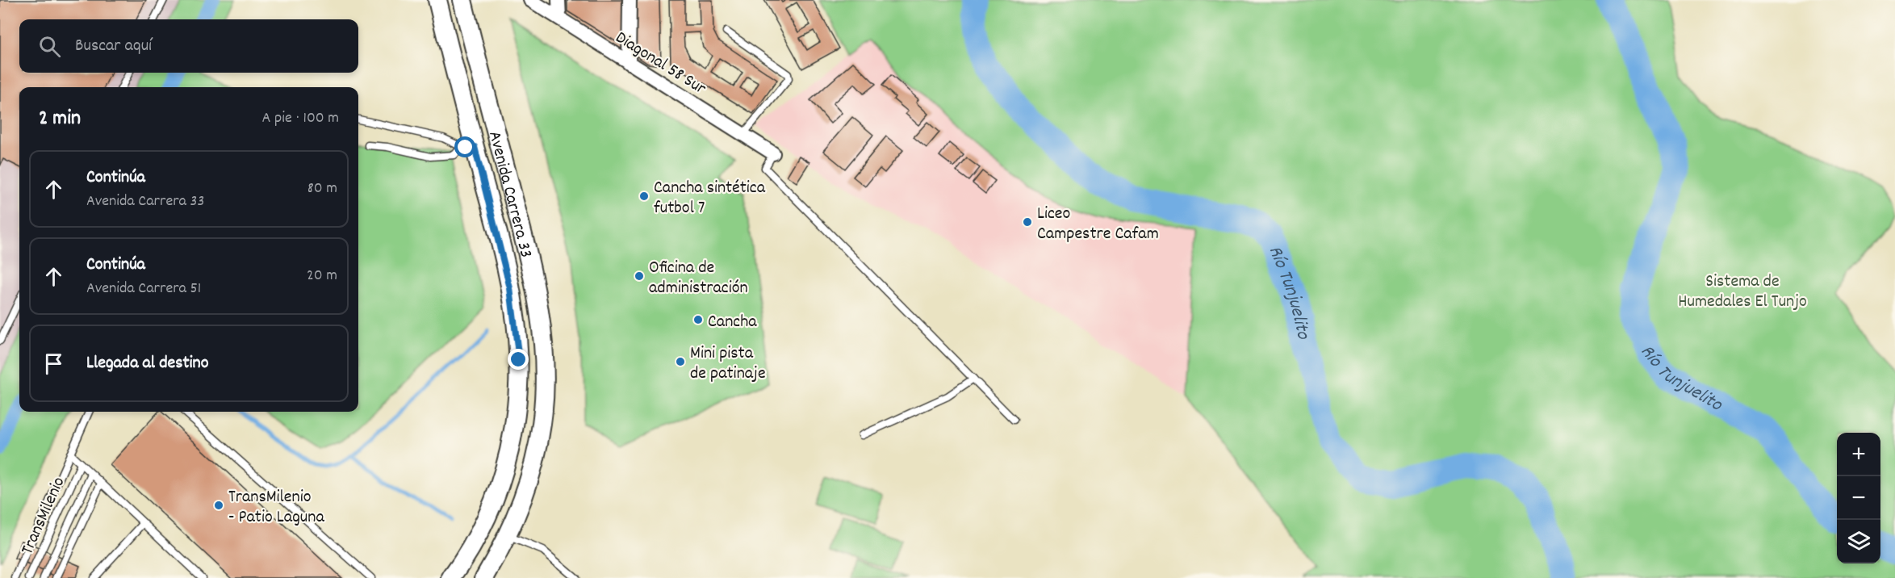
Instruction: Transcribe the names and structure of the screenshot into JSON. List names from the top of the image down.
{
  "streets": {
    "main road": ["Avenida Carrera 33"],
    "street": ["Diagonal 58 Sur"],
    "lane": ["TransMilenio"]
  },
  "water": ["Río Tunjuelito"],
  "parks": ["Sistema de Humedales El Tunjo"],
  "places": [
    "Cancha sintética futbol 7",
    "Liceo Campestre Cafam",
    "Oficina de administración",
    "Cancha",
    "Mini pista de patinaje",
    "TransMilenio - Patio Laguna"
  ],
  "page": {
    "search": "Buscar aquí",
    "heading": ["2 min", "A pie · 100 m"],
    "list": [
      ["Continúa", "Avenida Carrera 33", "80 m"],
      ["Continúa", "Avenida Carrera 51", "20 m"],
      "Llegada al destino"
    ],
    "map_buttons": ["+", "−"]
  }
}
